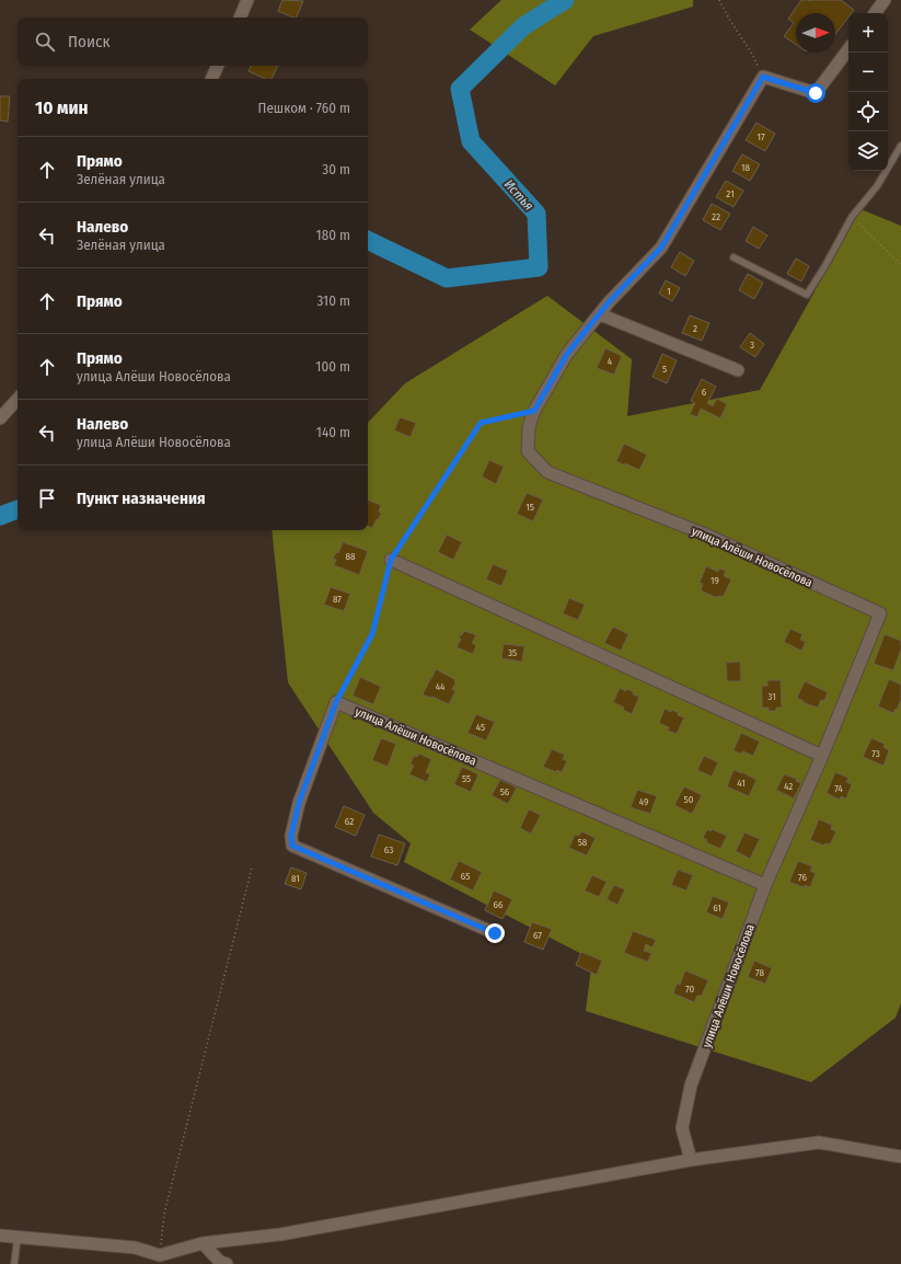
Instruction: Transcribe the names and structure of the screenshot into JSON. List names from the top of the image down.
{
  "streets": {
    "street": ["улица Алёши Новосёлова"]
  },
  "water": ["Истья"],
  "house_numbers": [
    "17",
    "18",
    "21",
    "22",
    "1",
    "2",
    "3",
    "4",
    "5",
    "6",
    "15",
    "88",
    "19",
    "87",
    "35",
    "44",
    "31",
    "45",
    "73",
    "55",
    "41",
    "42",
    "74",
    "56",
    "50",
    "49",
    "62",
    "58",
    "63",
    "65",
    "76",
    "81",
    "66",
    "61",
    "67",
    "78",
    "70"
  ],
  "north": "right",
  "page": {
    "map_buttons": ["+", "−"],
    "search": "Поиск",
    "heading": ["10 мин", "Пешком · 760 m"],
    "list": [
      ["Прямо", "Зелёная улица", "30 m"],
      ["Налево", "Зелёная улица", "180 m"],
      ["Прямо", "310 m"],
      ["Прямо", "улица Алёши Новосёлова", "100 m"],
      ["Налево", "улица Алёши Новосёлова", "140 m"],
      "Пункт назначения"
    ]
  }
}
